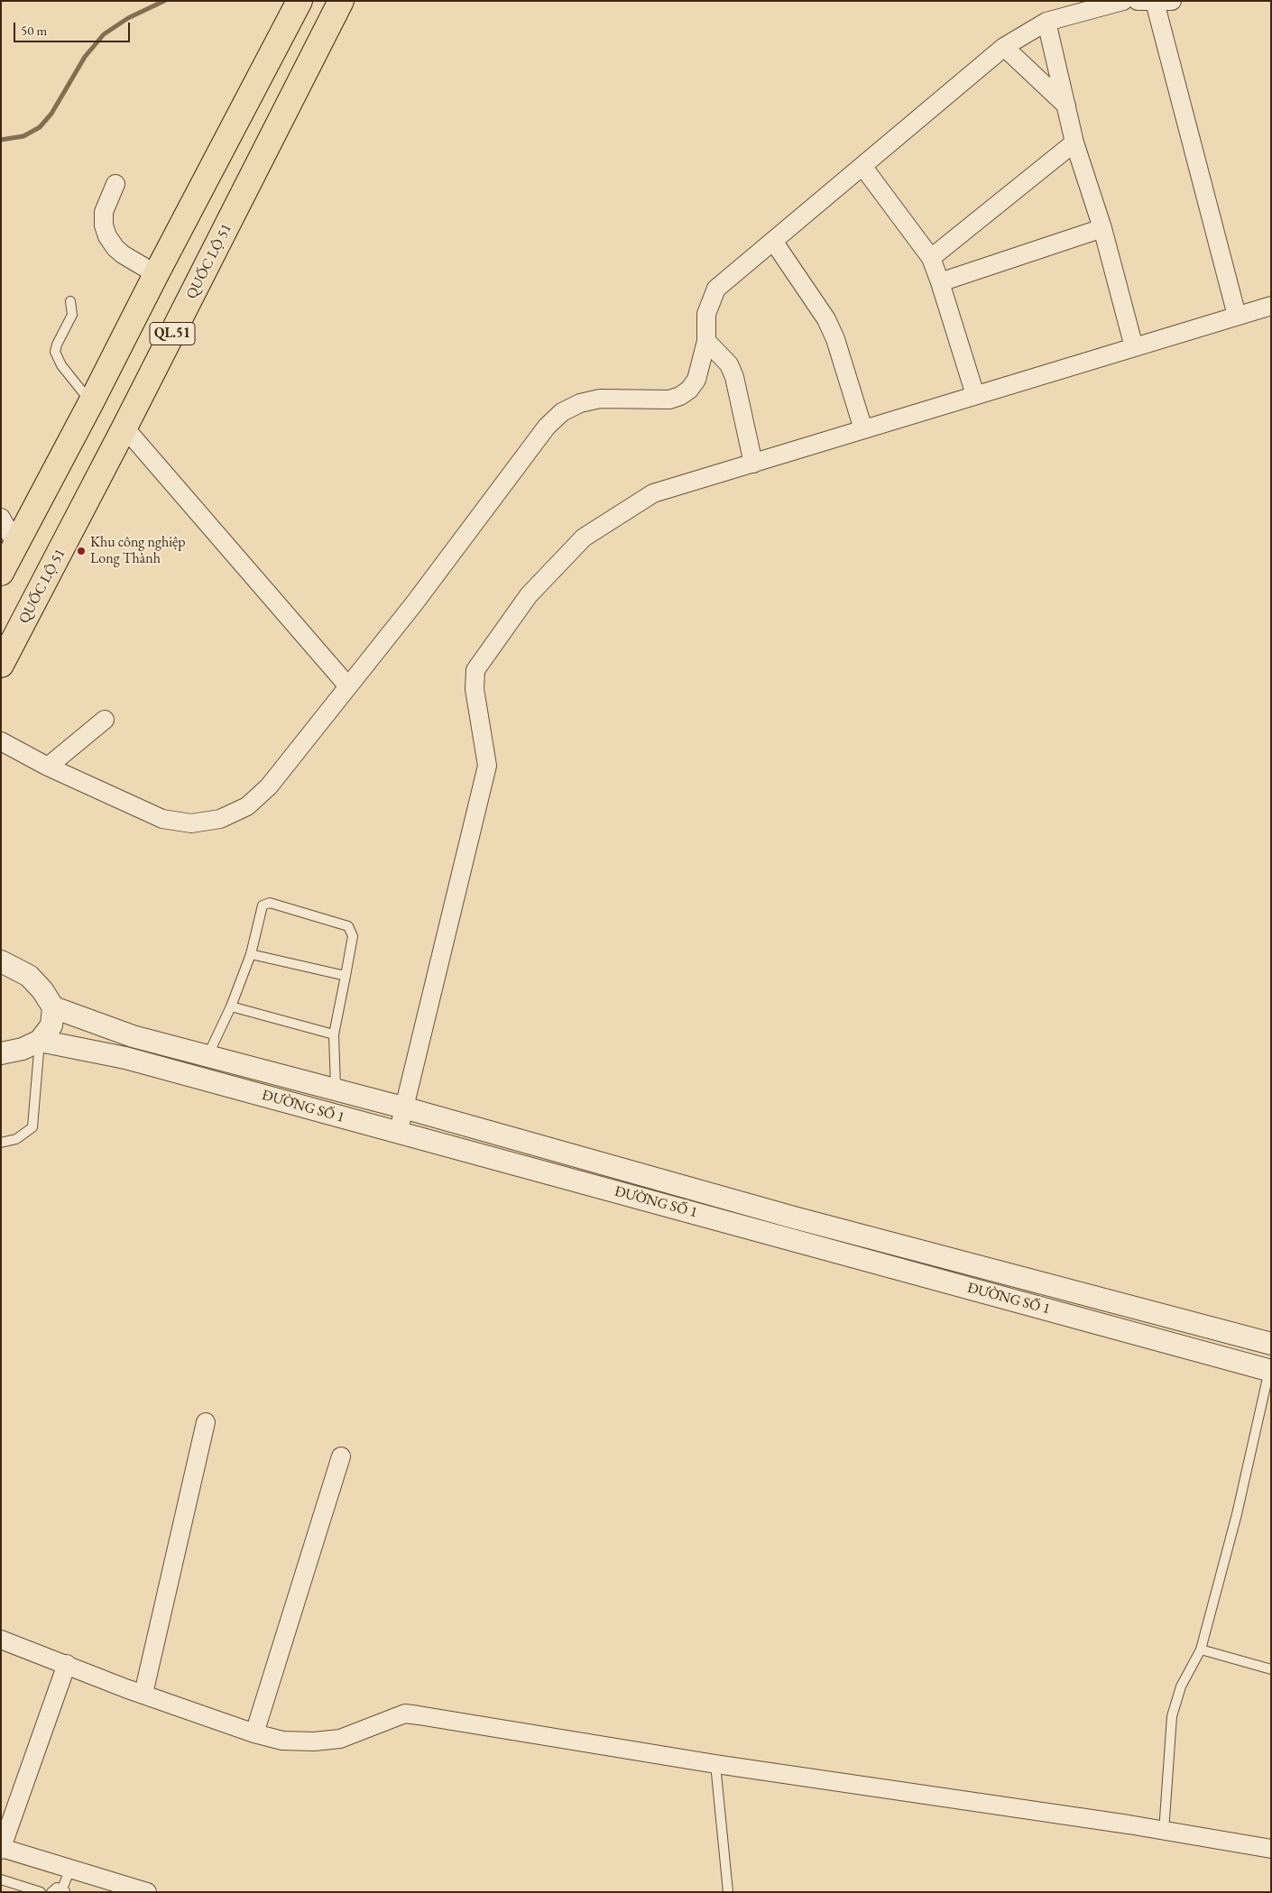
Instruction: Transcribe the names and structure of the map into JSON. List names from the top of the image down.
{
  "streets": {
    "highway": ["QUỐC LỘ 51", "QL.51"],
    "street": ["ĐƯỜNG SỐ 1"]
  },
  "places": ["Khu công nghiệp Long Thành"],
  "scale_bar": "50 m"
}
